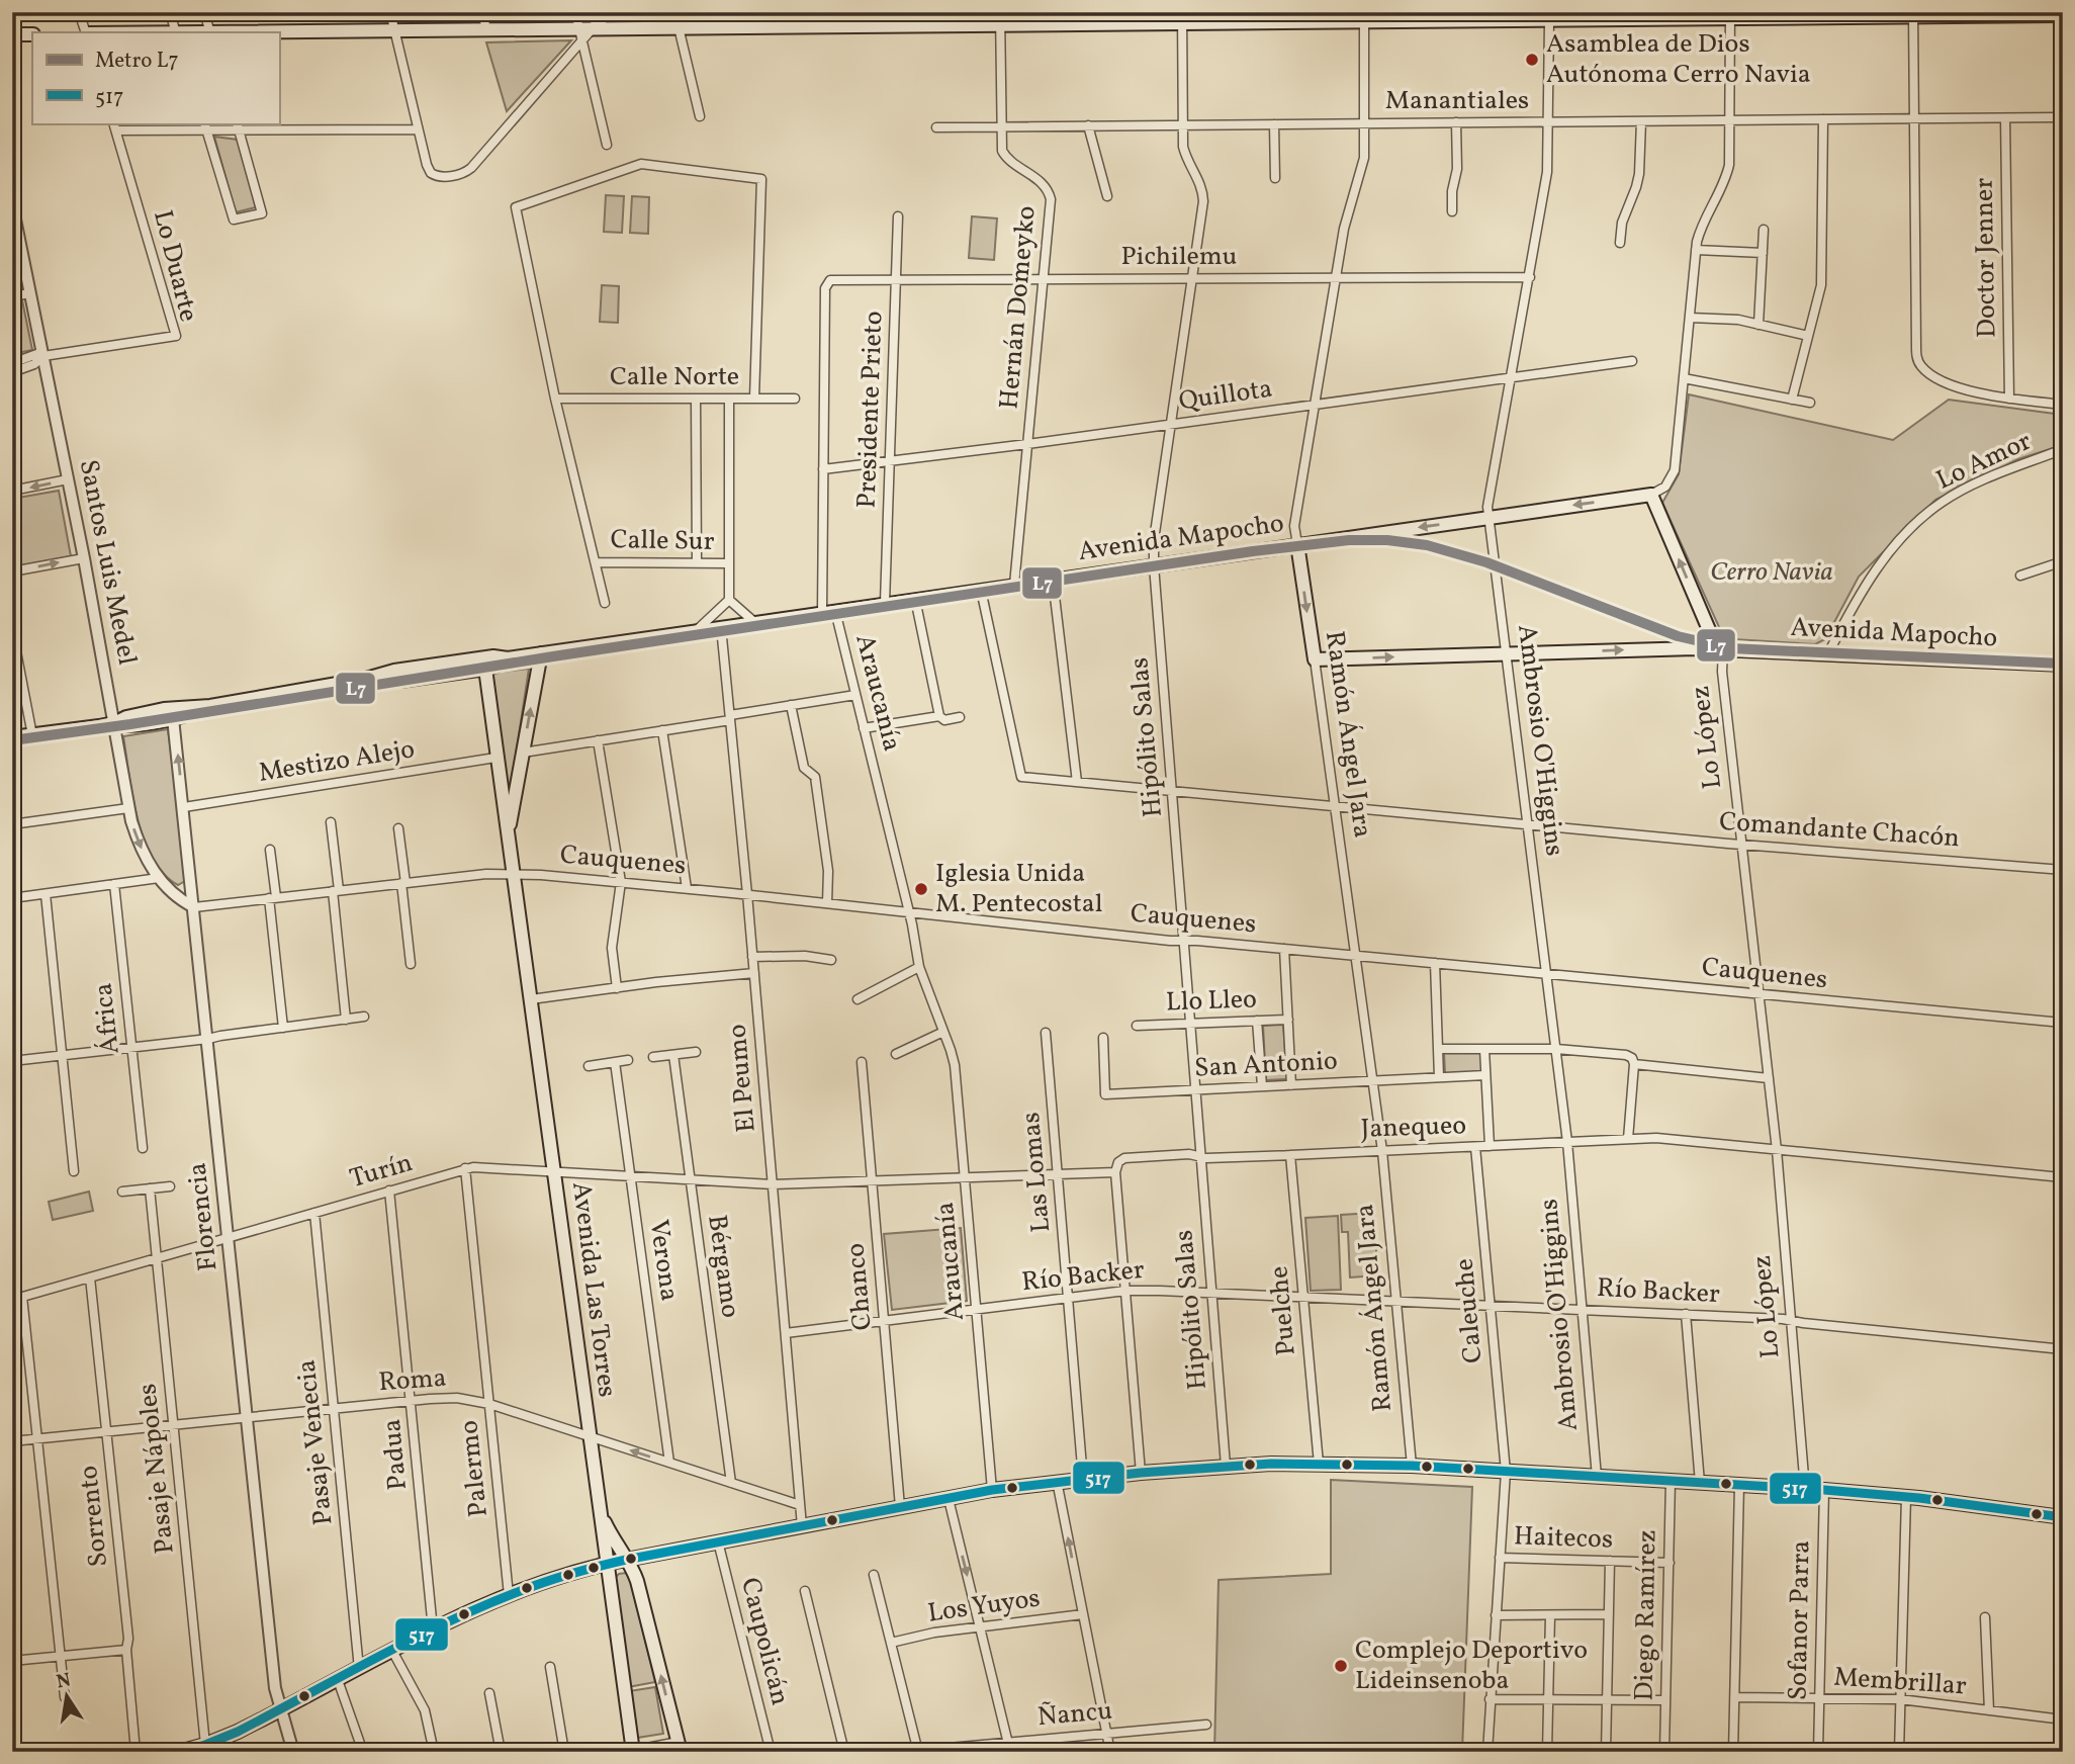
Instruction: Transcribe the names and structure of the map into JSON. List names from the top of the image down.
{
  "streets": {
    "main road": [
      "Avenida Mapocho",
      "Ramón Ángel Jara",
      "Lo López",
      "Avenida Las Torres"
    ],
    "street": [
      "Manantiales",
      "Pichilemu",
      "Doctor Jenner",
      "Lo Duarte",
      "Hernán Domeyko",
      "Calle Norte",
      "Quillota",
      "Presidente Prieto",
      "Lo Amor",
      "Calle Sur",
      "Santos Luis Medel",
      "Araucanía",
      "Hipólito Salas",
      "Ambrosio O'Higgins",
      "Mestizo Alejo",
      "Comandante Chacón",
      "Cauquenes",
      "Llo Lleo",
      "África",
      "San Antonio",
      "El Peumo",
      "Janequeo",
      "Turín",
      "Las Lomas",
      "Florencia",
      "Verona",
      "Bérgamo",
      "Río Backer",
      "Chanco",
      "Puelche",
      "Caleuche",
      "Roma",
      "Pasaje Venecia",
      "Padua",
      "Pasaje Nápoles",
      "Palermo",
      "Sorrento",
      "Haitecos",
      "Los Yuyos",
      "Diego Ramírez",
      "Sofanor Parra",
      "Caupolicán",
      "Membrillar",
      "Ñancu"
    ]
  },
  "crossings": [
    ["Manantiales", "Doctor Jenner"],
    ["Manantiales", "Hernán Domeyko"],
    ["Manantiales", "Ramón Ángel Jara"],
    ["Manantiales", "Hipólito Salas"],
    ["Manantiales", "Ambrosio O'Higgins"],
    ["Pichilemu", "Hernán Domeyko"],
    ["Pichilemu", "Presidente Prieto"],
    ["Pichilemu", "Araucanía"],
    ["Pichilemu", "Ramón Ángel Jara"],
    ["Pichilemu", "Hipólito Salas"],
    ["Pichilemu", "Ambrosio O'Higgins"],
    ["Lo Duarte", "Santos Luis Medel"],
    ["Hernán Domeyko", "Quillota"],
    ["Hernán Domeyko", "Avenida Mapocho"],
    ["Quillota", "Presidente Prieto"],
    ["Quillota", "Araucanía"],
    ["Quillota", "Ramón Ángel Jara"],
    ["Quillota", "Hipólito Salas"],
    ["Quillota", "Ambrosio O'Higgins"],
    ["Presidente Prieto", "Avenida Mapocho"],
    ["Lo Amor", "Avenida Mapocho"],
    ["Avenida Mapocho", "Santos Luis Medel"],
    ["Avenida Mapocho", "Araucanía"],
    ["Avenida Mapocho", "Ramón Ángel Jara"],
    ["Avenida Mapocho", "Hipólito Salas"],
    ["Avenida Mapocho", "Lo López"],
    ["Avenida Mapocho", "Ambrosio O'Higgins"],
    ["Avenida Mapocho", "Comandante Chacón"],
    ["Avenida Mapocho", "El Peumo"],
    ["Avenida Mapocho", "Florencia"],
    ["Avenida Mapocho", "Avenida Las Torres"],
    ["Santos Luis Medel", "Cauquenes"],
    ["Santos Luis Medel", "Florencia"],
    ["Araucanía", "Cauquenes"],
    ["Araucanía", "Janequeo"],
    ["Araucanía", "Río Backer"],
    ["Ramón Ángel Jara", "Comandante Chacón"],
    ["Ramón Ángel Jara", "Cauquenes"],
    ["Ramón Ángel Jara", "San Antonio"],
    ["Ramón Ángel Jara", "Janequeo"],
    ["Ramón Ángel Jara", "Río Backer"],
    ["Hipólito Salas", "Comandante Chacón"],
    ["Hipólito Salas", "Cauquenes"],
    ["Hipólito Salas", "Llo Lleo"],
    ["Hipólito Salas", "San Antonio"],
    ["Hipólito Salas", "Janequeo"],
    ["Hipólito Salas", "Río Backer"],
    ["Lo López", "Comandante Chacón"],
    ["Lo López", "Cauquenes"],
    ["Lo López", "Janequeo"],
    ["Lo López", "Río Backer"],
    ["Ambrosio O'Higgins", "Comandante Chacón"],
    ["Ambrosio O'Higgins", "Cauquenes"],
    ["Ambrosio O'Higgins", "Janequeo"],
    ["Ambrosio O'Higgins", "Río Backer"],
    ["Mestizo Alejo", "Florencia"],
    ["Mestizo Alejo", "Avenida Las Torres"],
    ["Cauquenes", "El Peumo"],
    ["Cauquenes", "Florencia"],
    ["Cauquenes", "Avenida Las Torres"],
    ["El Peumo", "Janequeo"],
    ["El Peumo", "Turín"],
    ["El Peumo", "Río Backer"],
    ["El Peumo", "Roma"],
    ["Janequeo", "Turín"],
    ["Janequeo", "Las Lomas"],
    ["Janequeo", "Chanco"],
    ["Janequeo", "Puelche"],
    ["Janequeo", "Caleuche"],
    ["Turín", "Florencia"],
    ["Turín", "Verona"],
    ["Turín", "Bérgamo"],
    ["Turín", "Avenida Las Torres"],
    ["Turín", "Pasaje Venecia"],
    ["Turín", "Padua"],
    ["Turín", "Pasaje Nápoles"],
    ["Turín", "Palermo"],
    ["Turín", "Sorrento"],
    ["Las Lomas", "Río Backer"],
    ["Florencia", "Roma"],
    ["Verona", "Roma"],
    ["Bérgamo", "Roma"],
    ["Río Backer", "Chanco"],
    ["Río Backer", "Puelche"],
    ["Río Backer", "Caleuche"],
    ["Avenida Las Torres", "Roma"],
    ["Caleuche", "Haitecos"],
    ["Roma", "Pasaje Venecia"],
    ["Roma", "Padua"],
    ["Roma", "Pasaje Nápoles"],
    ["Roma", "Palermo"],
    ["Roma", "Sorrento"],
    ["Haitecos", "Diego Ramírez"],
    ["Sofanor Parra", "Membrillar"]
  ],
  "parks": ["Cerro Navia"],
  "places": ["Asamblea de Dios Autónoma Cerro Navia", "Iglesia Unida M. Pentecostal", "Complejo Deportivo Lideinsenoba"],
  "lines": ["metro line L7", "transit line 517"],
  "legend": ["Metro L7", "517"],
  "north": "top"
}
